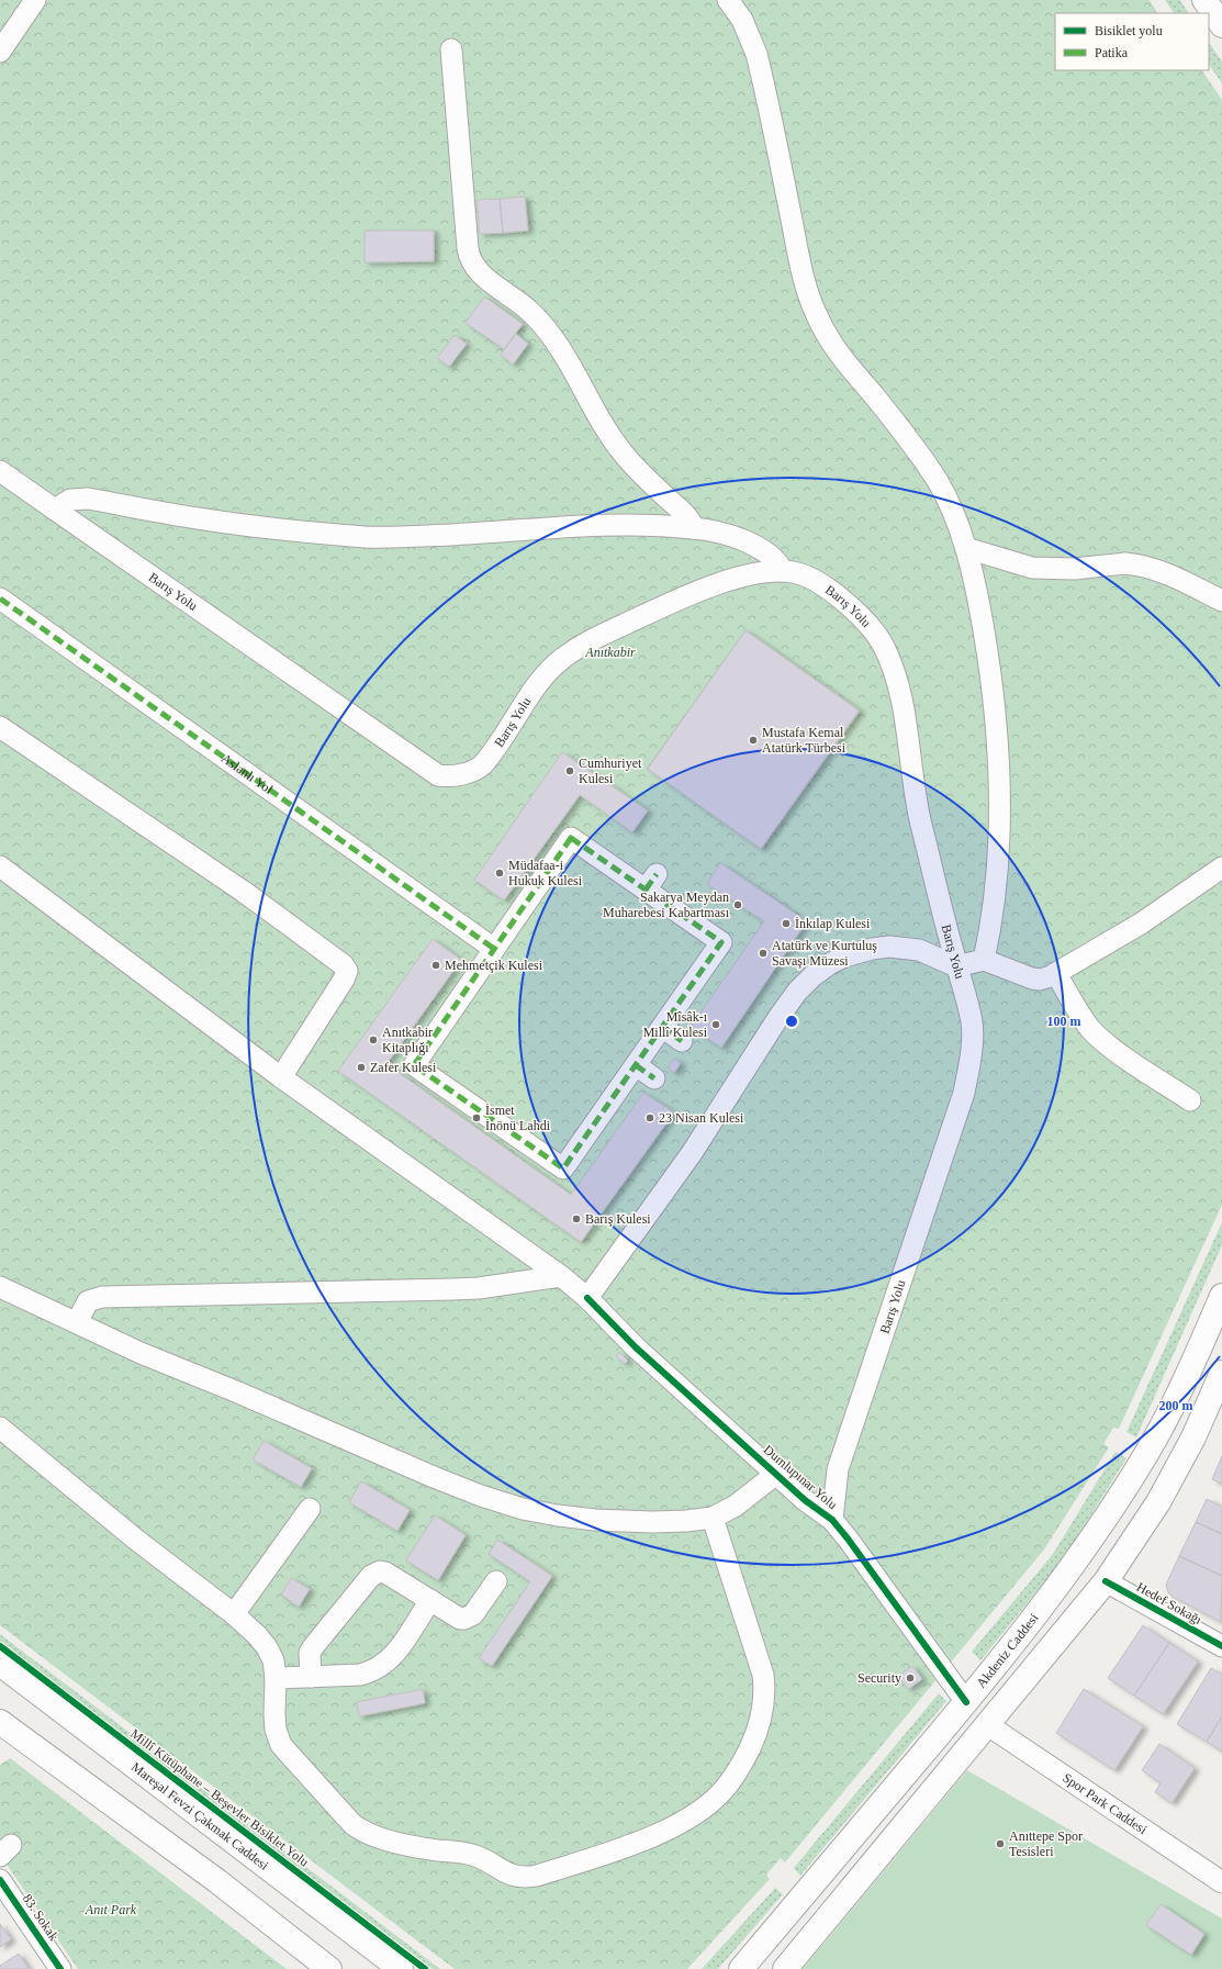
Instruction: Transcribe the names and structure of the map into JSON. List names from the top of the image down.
{
  "streets": {
    "main road": ["Akdeniz Caddesi", "Mareşal Fevzi Çakmak Caddesi"],
    "street": [
      "Barış Yolu",
      "Aslanlı Yol",
      "Dumlupınar Yolu",
      "Hedef Sokağı",
      "Spor Park Caddesi",
      "83. Sokak"
    ],
    "cycle path": ["Millî Kütüphane – Beşevler Bisiklet Yolu"]
  },
  "crossings": [
    ["Barış Yolu", "Dumlupınar Yolu"],
    ["Dumlupınar Yolu", "Akdeniz Caddesi"]
  ],
  "parks": ["Anıtkabir", "Anıt Park"],
  "places": [
    "Mustafa Kemal Atatürk Türbesi",
    "Cumhuriyet Kulesi",
    "Müdafaa-i Hukuk Kulesi",
    "Sakarya Meydan Muharebesi Kabartması",
    "İnkılap Kulesi",
    "Atatürk ve Kurtuluş Savaşı Müzesi",
    "Mehmetçik Kulesi",
    "Mîsâk-ı Millî Kulesi",
    "Anıtkabir Kitaplığı",
    "Zafer Kulesi",
    "İsmet İnönü Lahdi",
    "23 Nisan Kulesi",
    "Barış Kulesi",
    "Security",
    "Anıttepe Spor Tesisleri"
  ],
  "legend": ["Bisiklet yolu", "Patika"],
  "rings": ["100 m", "200 m"]
}
